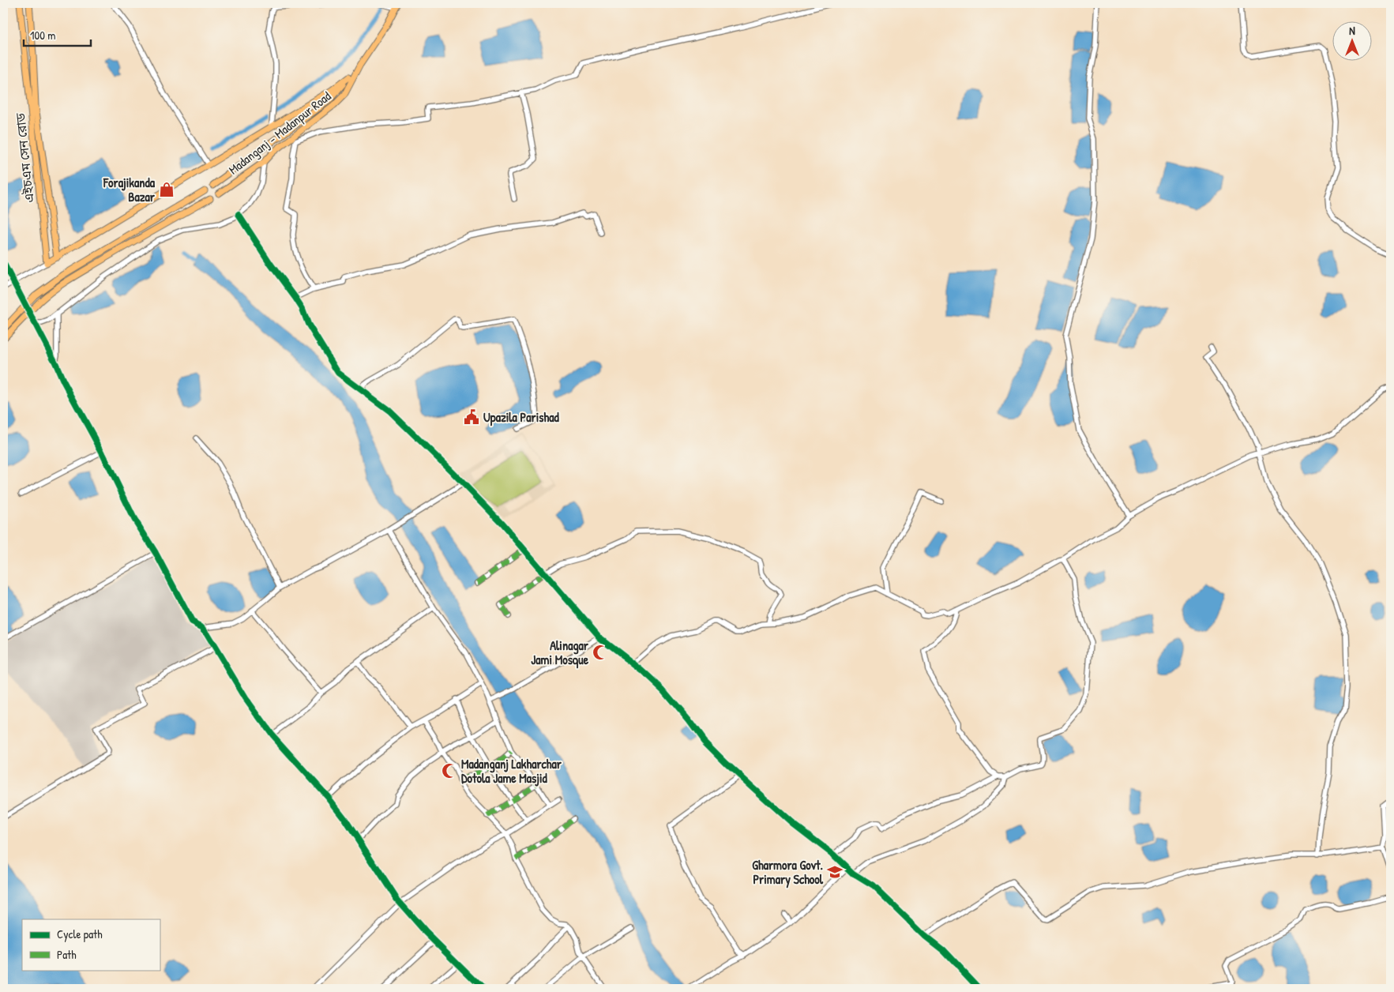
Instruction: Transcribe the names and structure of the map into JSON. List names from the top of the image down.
{
  "streets": {
    "main road": ["Madanganj - Madanpur Road", "এইচএম সেন রোড"]
  },
  "places": {
    "shop": ["Forajikanda Bazar"],
    "public building": ["Upazila Parishad"],
    "mosque": ["Alinagar Jami Mosque", "Madanganj Lakharchar Dotola Jame Masjid"],
    "school or university": ["Gharmora Govt. Primary School"]
  },
  "legend": ["Cycle path", "Path"],
  "scale_bar": "100 m",
  "north": "top"
}
